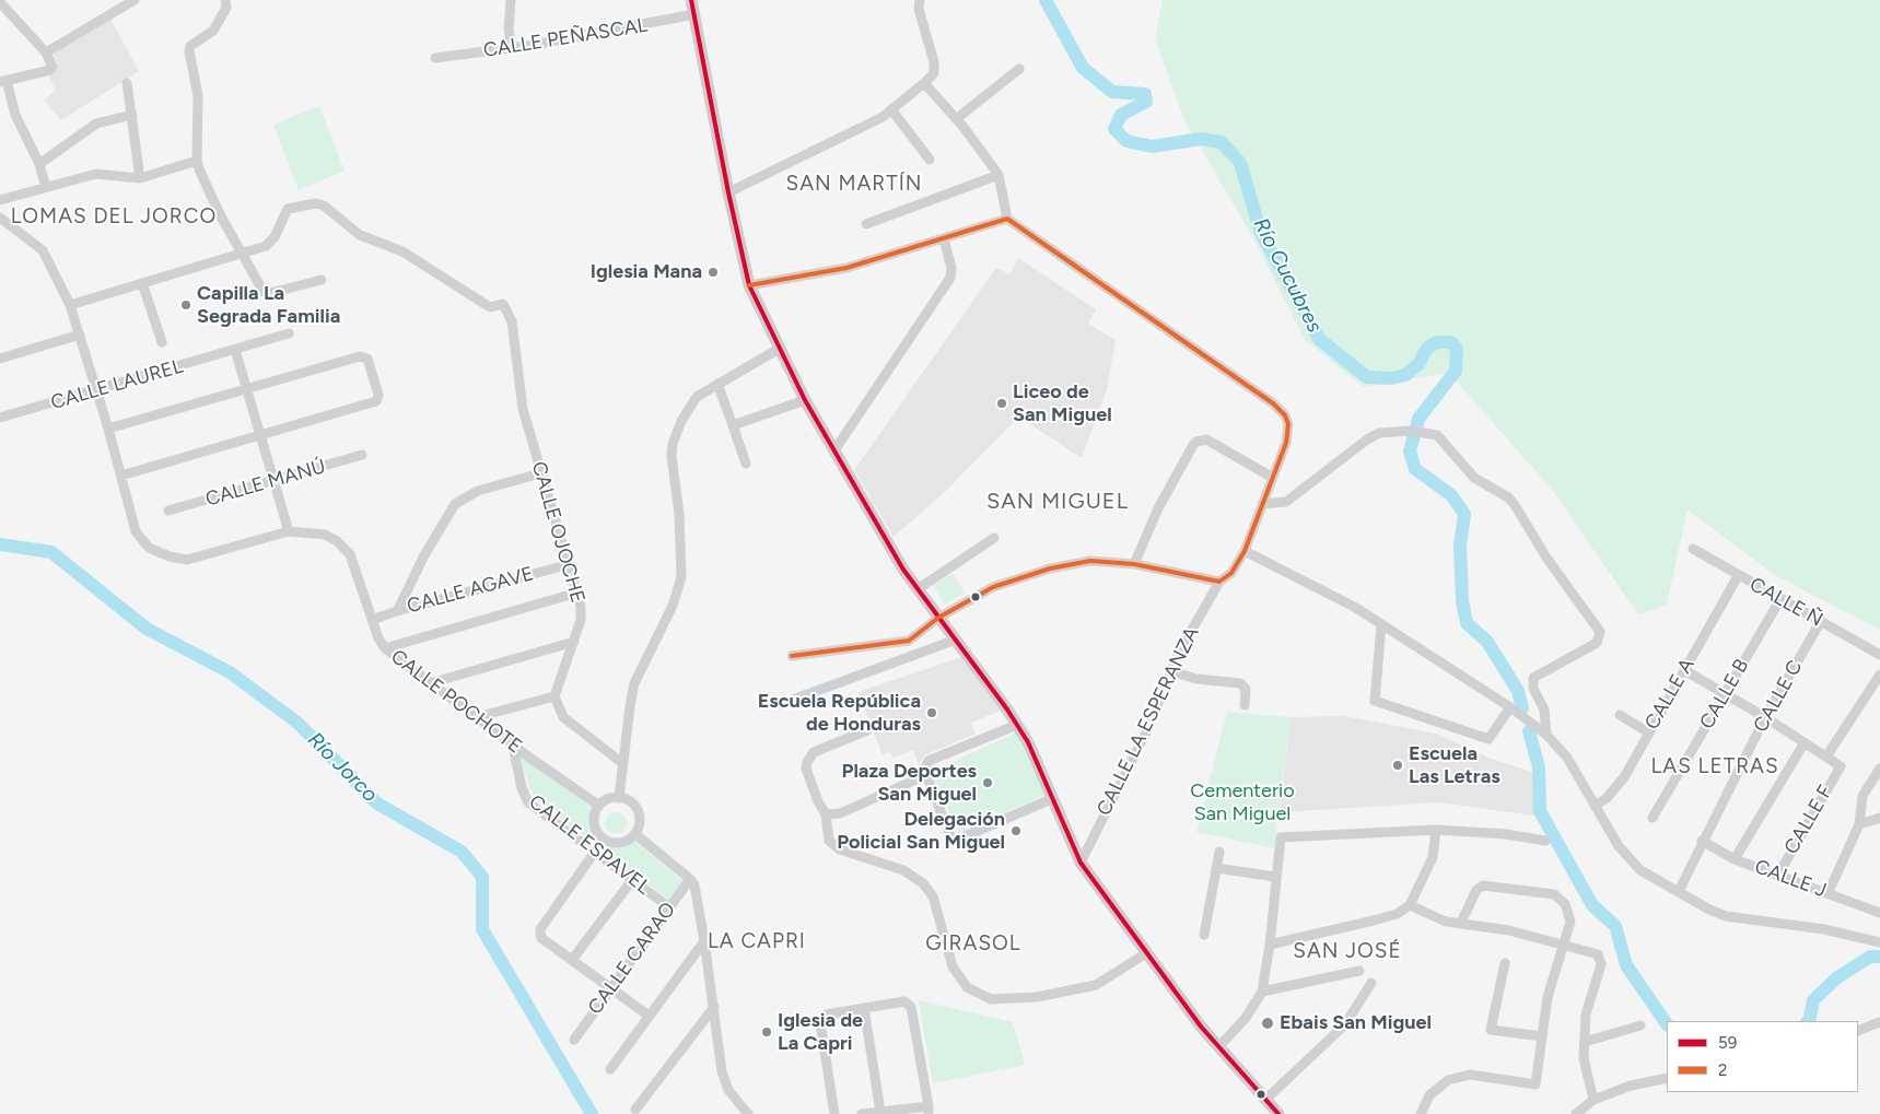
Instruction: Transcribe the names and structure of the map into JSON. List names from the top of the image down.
{
  "streets": {
    "street": [
      "CALLE PEÑASCAL",
      "CALLE LAUREL",
      "CALLE MANÚ",
      "CALLE OJOCHE",
      "CALLE AGAVE",
      "CALLE Ñ",
      "CALLE A",
      "CALLE B",
      "CALLE C",
      "CALLE POCHOTE",
      "CALLE LA ESPERANZA",
      "CALLE F",
      "CALLE ESPAVEL",
      "CALLE J",
      "CALLE CARAO"
    ]
  },
  "crossings": [
    ["CALLE LAUREL", "CALLE POCHOTE"],
    ["CALLE OJOCHE", "CALLE AGAVE"],
    ["CALLE AGAVE", "CALLE POCHOTE"],
    ["CALLE Ñ", "CALLE A"],
    ["CALLE Ñ", "CALLE B"],
    ["CALLE Ñ", "CALLE C"],
    ["CALLE C", "CALLE J"],
    ["CALLE POCHOTE", "CALLE ESPAVEL"],
    ["CALLE F", "CALLE J"],
    ["CALLE ESPAVEL", "CALLE CARAO"]
  ],
  "districts": [
    "SAN MARTÍN",
    "LOMAS DEL JORCO",
    "SAN MIGUEL",
    "LAS LETRAS",
    "LA CAPRI",
    "GIRASOL",
    "SAN JOSÉ"
  ],
  "water": ["Río Cucubres", "Río Jorco"],
  "parks": ["Cementerio San Miguel"],
  "places": [
    "Iglesia Mana",
    "Capilla La Segrada Familia",
    "Liceo de San Miguel",
    "Escuela República de Honduras",
    "Escuela Las Letras",
    "Plaza Deportes San Miguel",
    "Delegación Policial San Miguel",
    "Ebais San Miguel",
    "Iglesia de La Capri"
  ],
  "lines": ["transit line 59", "transit line 2"],
  "legend": ["59", "2"]
}
